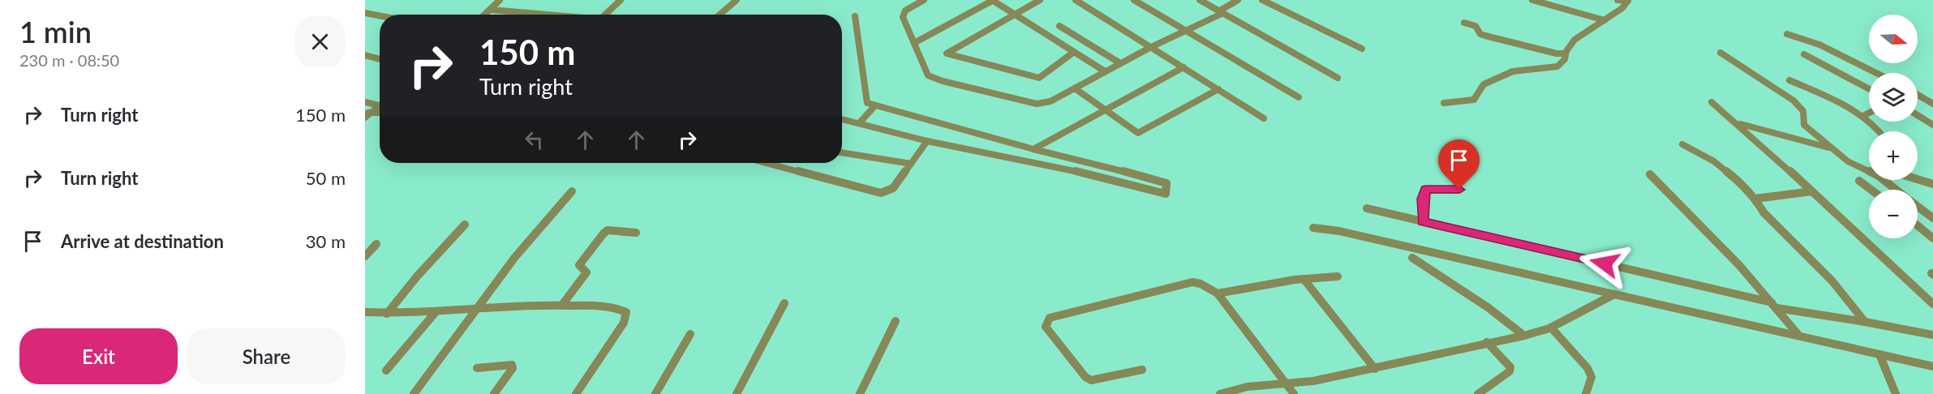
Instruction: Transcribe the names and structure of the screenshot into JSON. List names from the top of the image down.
{
  "north": "right",
  "page": {
    "heading": ["1 min", "230 m · 08:50"],
    "map_buttons": ["+", "−"],
    "turn": ["150 m", "Turn right"],
    "list": [
      {
        "name": "Turn right",
        "value": "150 m"
      },
      {
        "name": "Turn right",
        "value": "50 m"
      },
      {
        "name": "Arrive at destination",
        "value": "30 m"
      }
    ],
    "buttons": ["Exit", "Share"]
  }
}
